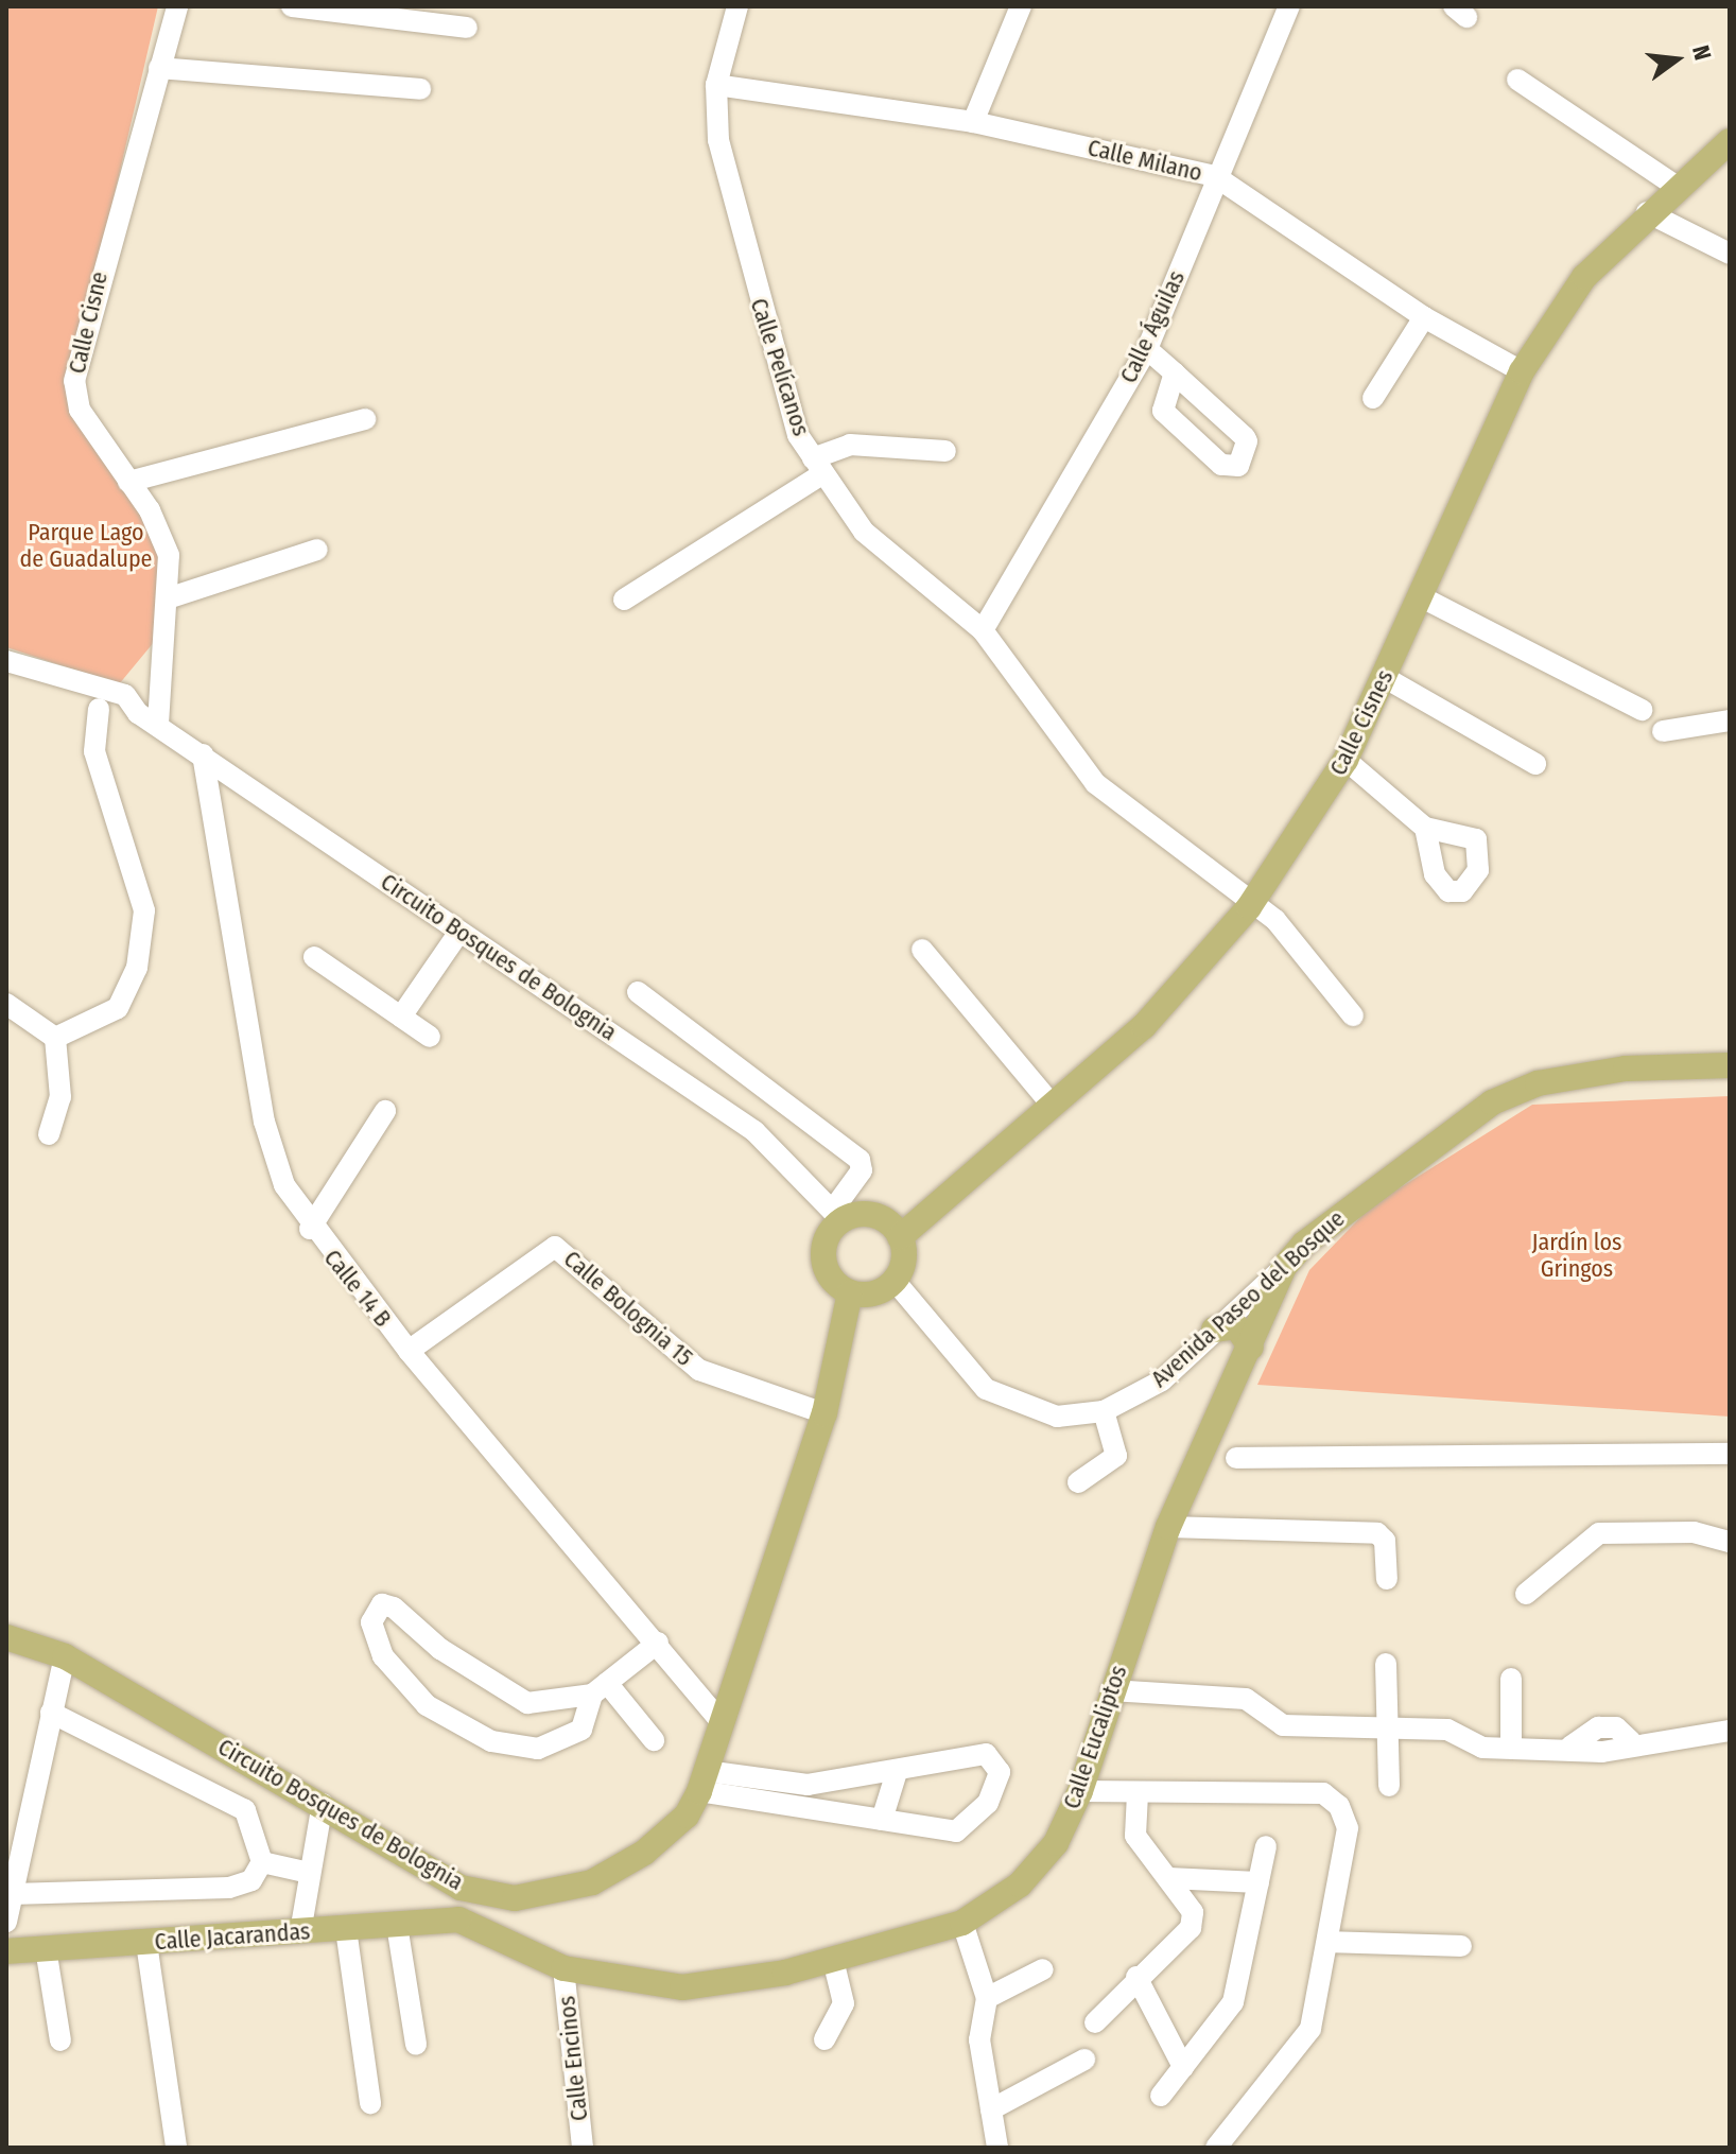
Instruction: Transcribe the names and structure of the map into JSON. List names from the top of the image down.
{
  "streets": {
    "main road": [
      "Calle Cisnes",
      "Circuito Bosques de Bolognia",
      "Avenida Paseo del Bosque",
      "Calle Eucaliptos",
      "Calle Jacarandas"
    ],
    "street": [
      "Calle Milano",
      "Calle Cisne",
      "Calle Águilas",
      "Calle Pelícanos",
      "Calle 14 B",
      "Calle Bolognia 15",
      "Calle Encinos"
    ]
  },
  "crossings": [
    ["Calle Milano", "Calle Águilas"],
    ["Calle Milano", "Calle Pelícanos"],
    ["Calle Milano", "Calle Cisnes"],
    ["Calle Cisne", "Circuito Bosques de Bolognia"],
    ["Calle Águilas", "Calle Pelícanos"],
    ["Calle Pelícanos", "Calle Cisnes"],
    ["Calle Cisnes", "Circuito Bosques de Bolognia"],
    ["Calle Cisnes", "Avenida Paseo del Bosque"],
    ["Circuito Bosques de Bolognia", "Calle 14 B"],
    ["Circuito Bosques de Bolognia", "Avenida Paseo del Bosque"],
    ["Circuito Bosques de Bolognia", "Calle Bolognia 15"],
    ["Calle 14 B", "Calle Bolognia 15"],
    ["Avenida Paseo del Bosque", "Calle Eucaliptos"],
    ["Calle Eucaliptos", "Calle Jacarandas"],
    ["Calle Eucaliptos", "Calle Encinos"]
  ],
  "parks": ["Parque Lago de Guadalupe", "Jardín los Gringos"],
  "north": "right"
}
